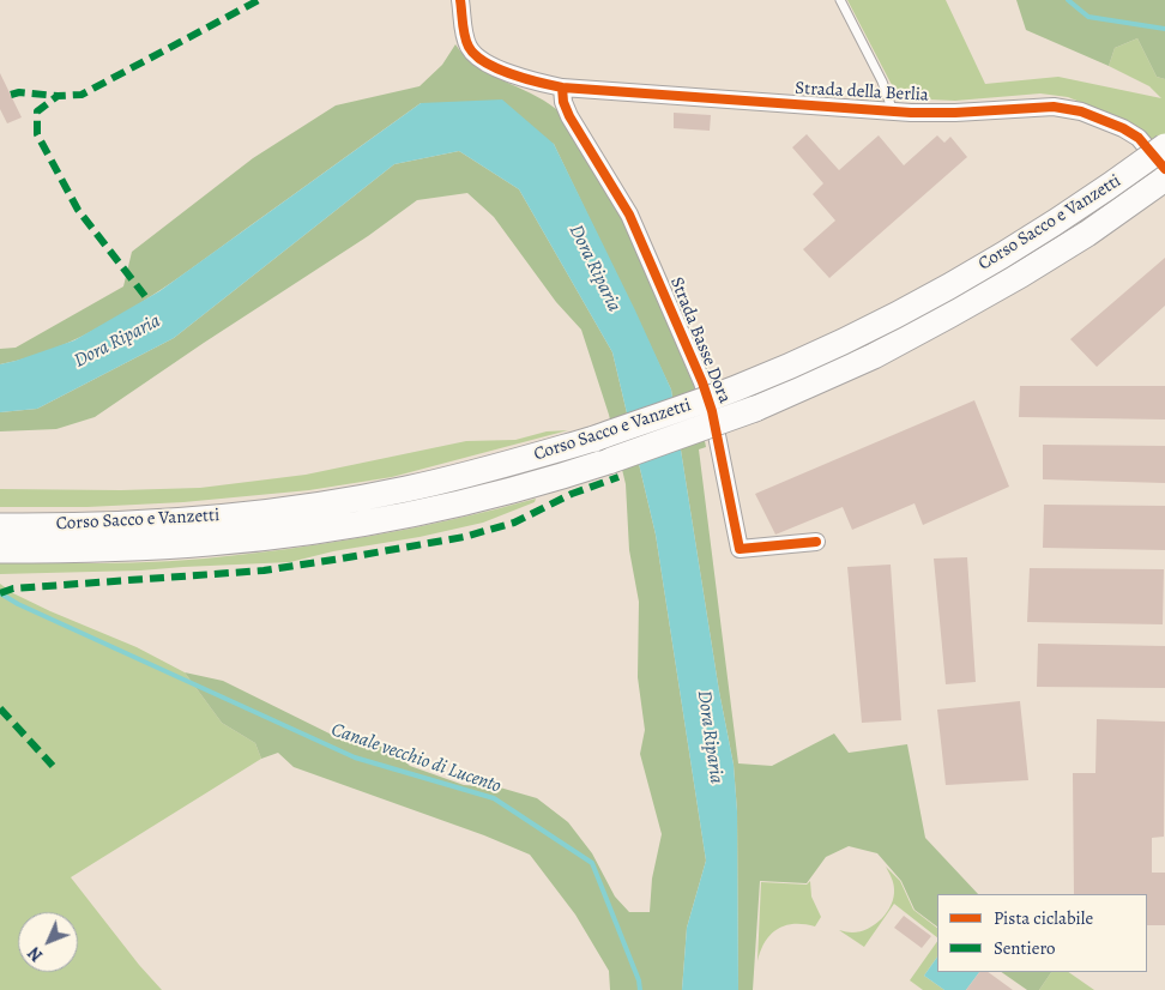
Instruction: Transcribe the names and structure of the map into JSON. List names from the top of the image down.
{
  "streets": {
    "main road": ["Corso Sacco e Vanzetti"],
    "street": ["Strada della Berlia", "Strada Basse Dora"]
  },
  "crossings": [
    ["Strada della Berlia", "Strada Basse Dora"]
  ],
  "water": ["Dora Riparia", "Canale vecchio di Lucento"],
  "legend": ["Pista ciclabile", "Sentiero"],
  "north": "bottom left"
}
